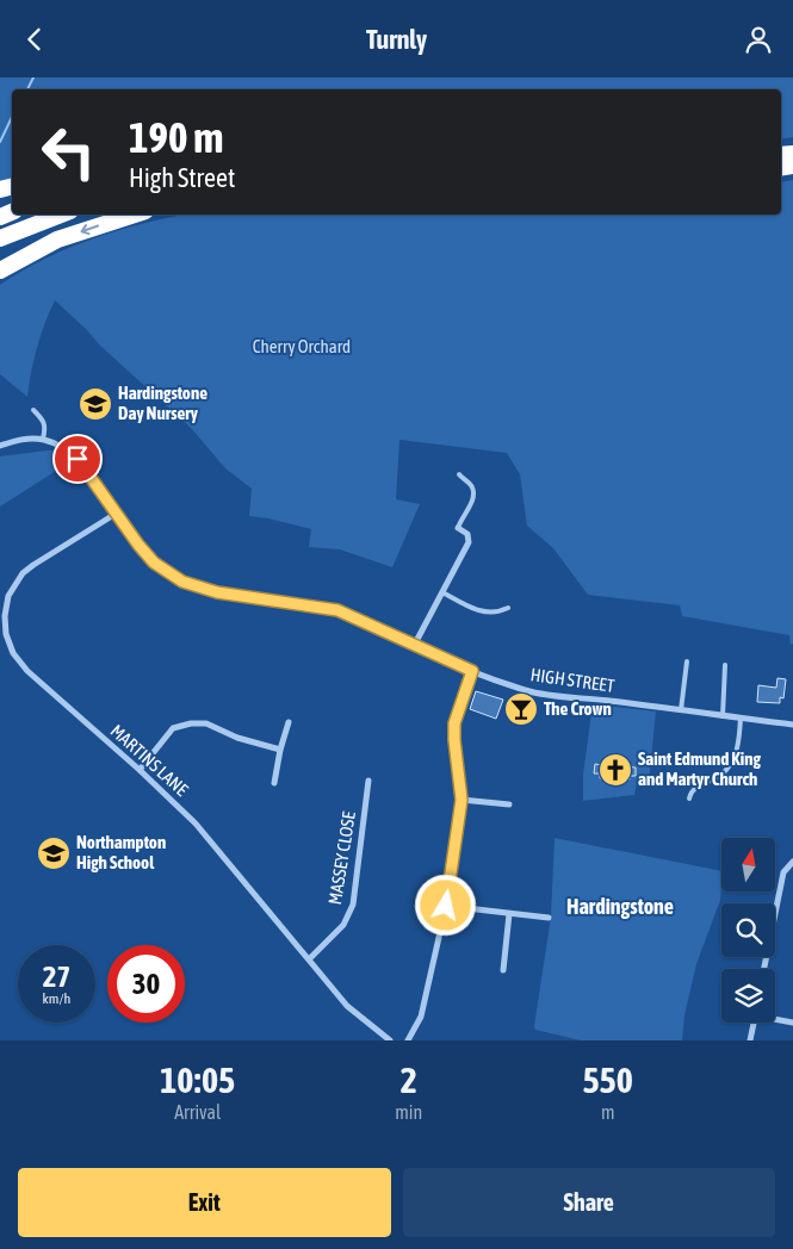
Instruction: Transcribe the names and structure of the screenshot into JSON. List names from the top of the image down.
{
  "streets": {
    "street": ["HIGH STREET", "MARTINS LANE", "MASSEY CLOSE"]
  },
  "crossings": [
    ["HIGH STREET", "MARTINS LANE"],
    ["MARTINS LANE", "MASSEY CLOSE"]
  ],
  "districts": ["Hardingstone"],
  "parks": ["Cherry Orchard"],
  "places": {
    "school or university": ["Hardingstone Day Nursery", "Northampton High School"],
    "bar": ["The Crown"],
    "church": ["Saint Edmund King and Martyr Church"]
  },
  "north": "top",
  "page": {
    "header": "Turnly",
    "turn": ["190 m", "High Street"],
    "speed": "27 km/h",
    "limit": "30",
    "eta": [
      "10:05",
      "Arrival",
      "2",
      "min",
      "550",
      "m"
    ],
    "buttons": ["Exit", "Share"]
  }
}
